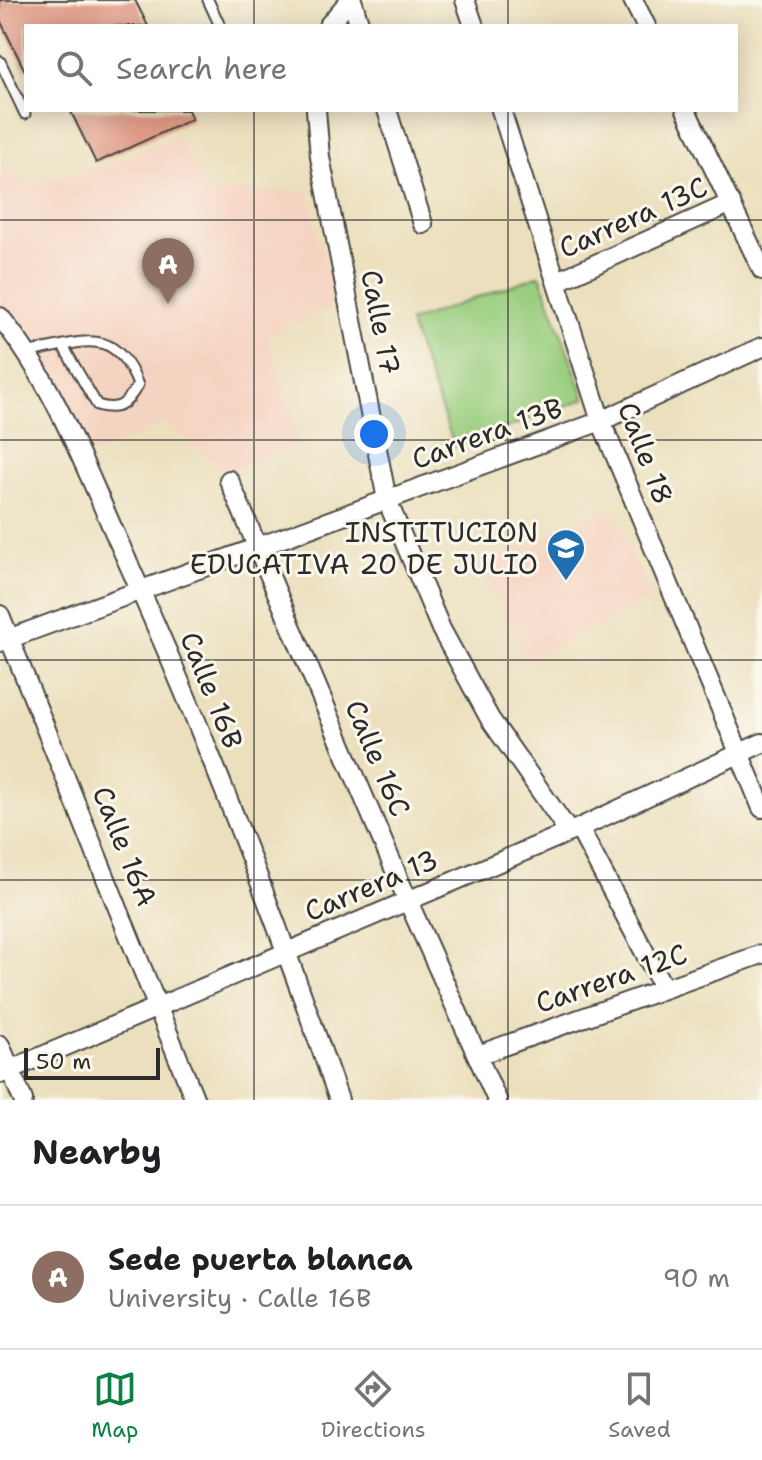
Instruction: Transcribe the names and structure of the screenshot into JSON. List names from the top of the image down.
{
  "streets": {
    "street": [
      "Carrera 13C",
      "Calle 17",
      "Carrera 13B",
      "Calle 18",
      "Calle 16B",
      "Calle 16C",
      "Calle 16A",
      "Carrera 13",
      "Carrera 12C"
    ]
  },
  "crossings": [
    ["Carrera 13C", "Calle 18"],
    ["Calle 17", "Carrera 13B"],
    ["Calle 17", "Carrera 13"],
    ["Calle 17", "Carrera 12C"],
    ["Carrera 13B", "Calle 18"],
    ["Carrera 13B", "Calle 16B"],
    ["Carrera 13B", "Calle 16C"],
    ["Carrera 13B", "Calle 16A"],
    ["Calle 18", "Carrera 13"],
    ["Calle 16B", "Carrera 13"],
    ["Calle 16C", "Carrera 13"],
    ["Calle 16C", "Carrera 12C"],
    ["Calle 16A", "Carrera 13"]
  ],
  "places": {
    "school or university": ["INSTITUCION EDUCATIVA 20 DE JULIO"]
  },
  "scale_bar": "50 m",
  "page": {
    "search": "Search here",
    "pins": "A",
    "scale": "50 m",
    "heading": "Nearby",
    "list": [
      {
        "mark": "A",
        "name": "Sede puerta blanca",
        "note": "University · Calle 16B",
        "value": "90 m"
      }
    ],
    "nav": ["Map", "Directions", "Saved"]
  }
}
